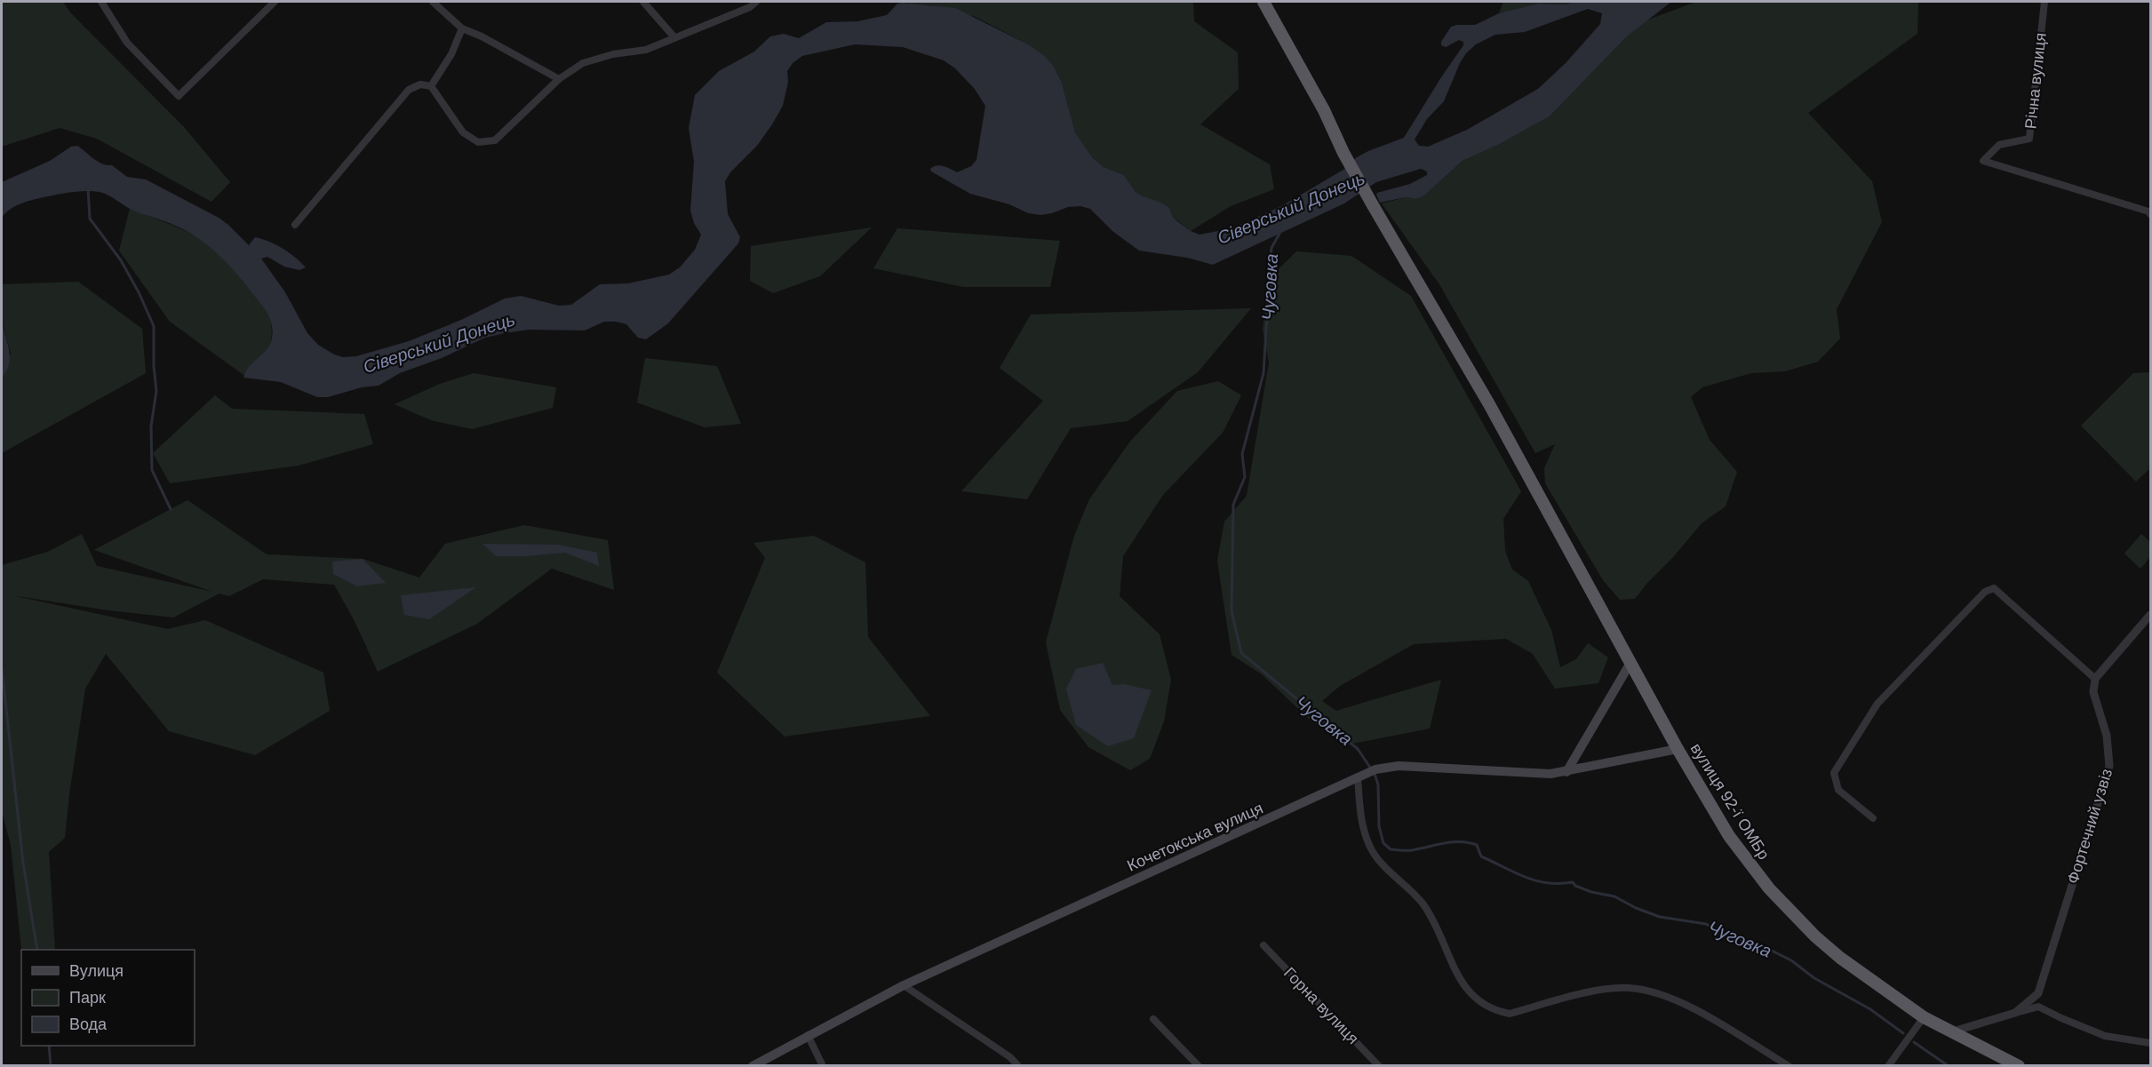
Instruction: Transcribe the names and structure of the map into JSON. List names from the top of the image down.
{
  "streets": {
    "highway": ["вулиця 92-ї ОМБр"],
    "main road": ["Кочетокська вулиця"],
    "street": ["Річна вулиця", "Фортечний узвіз", "Горна вулиця"]
  },
  "crossings": [
    ["вулиця 92-ї ОМБр", "Фортечний узвіз"],
    ["вулиця 92-ї ОМБр", "Кочетокська вулиця"]
  ],
  "water": ["Сіверський Донець", "Чуговка"],
  "legend": ["Вулиця", "Парк", "Вода"]
}
